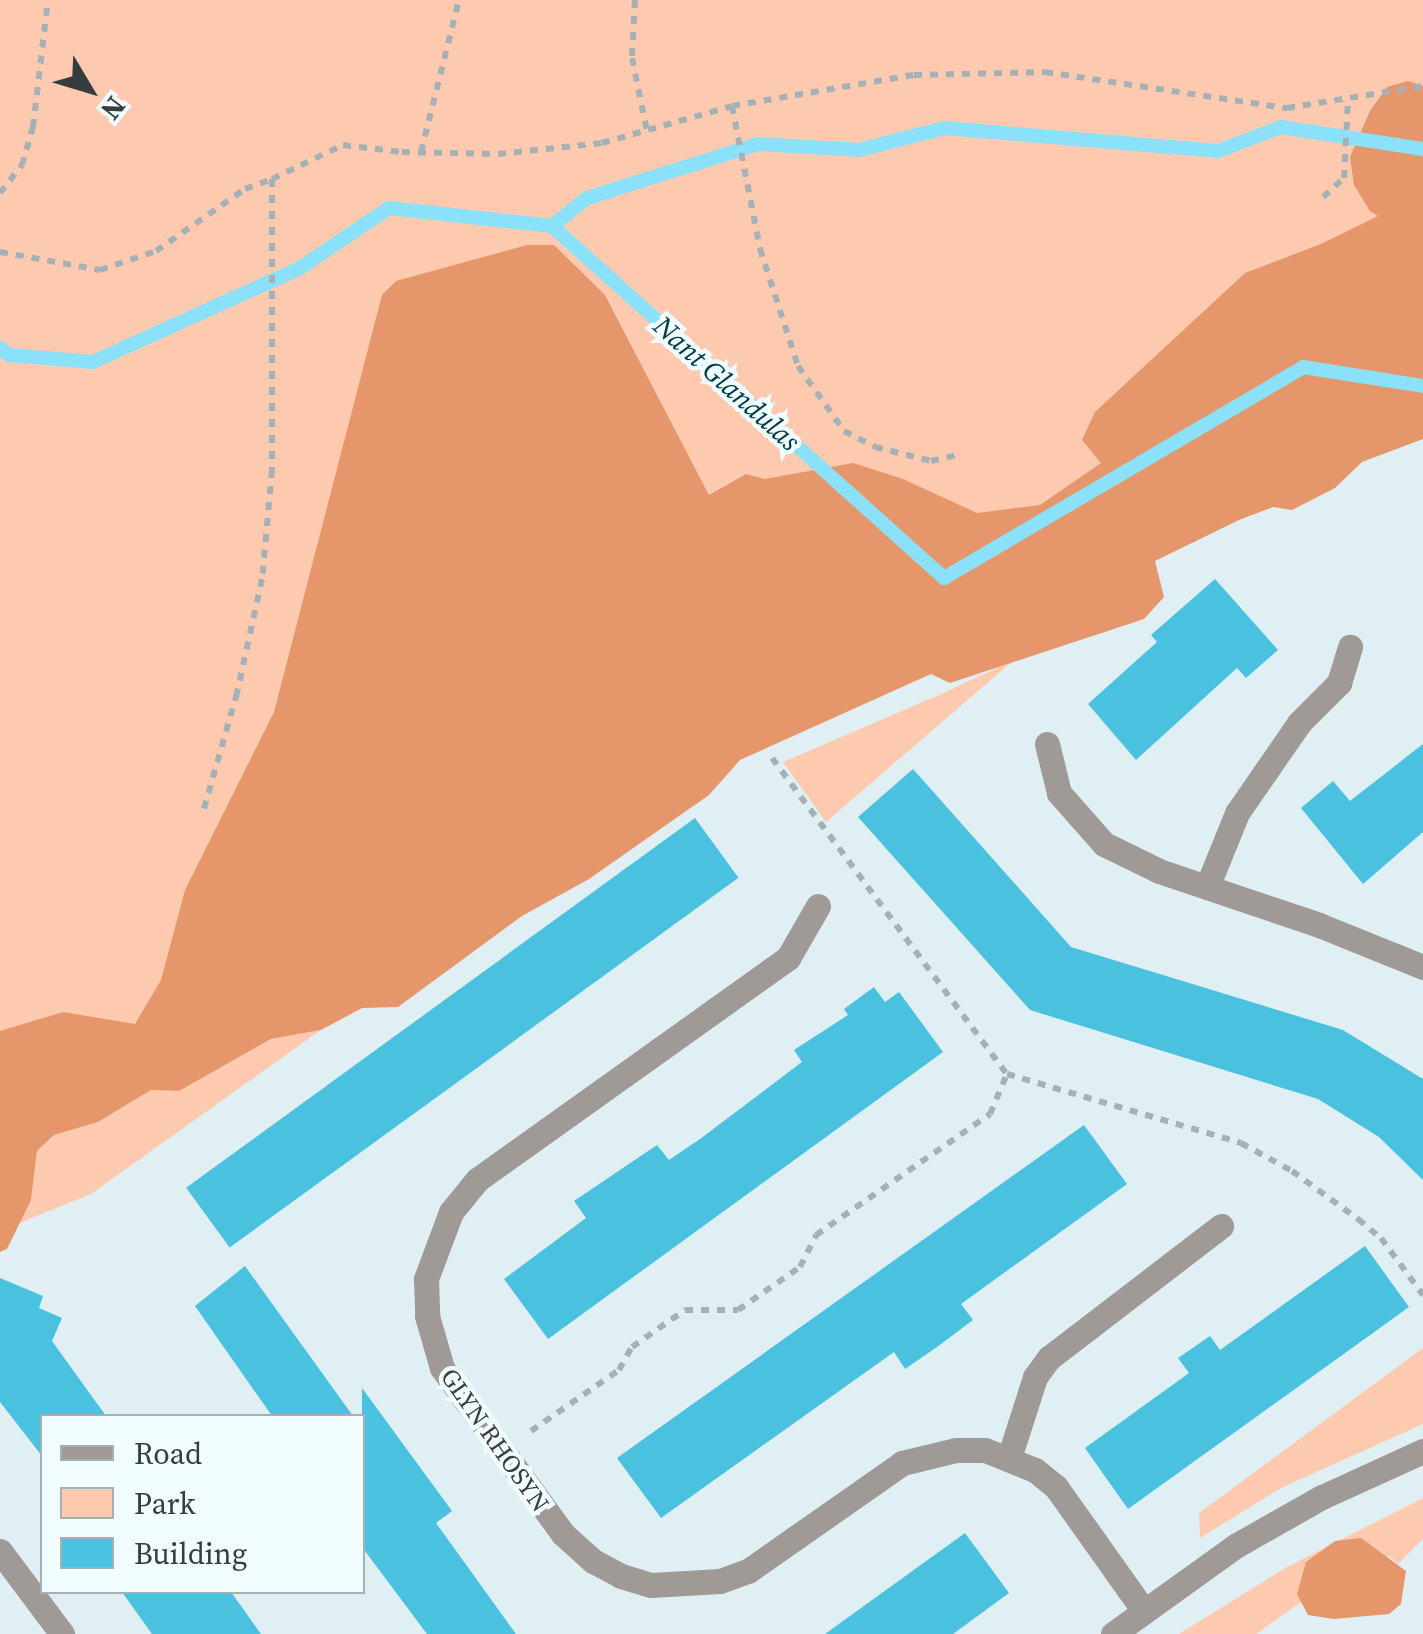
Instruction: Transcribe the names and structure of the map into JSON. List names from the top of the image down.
{
  "streets": {
    "street": ["GLYN RHOSYN"]
  },
  "water": ["Nant Glandulas"],
  "legend": ["Road", "Park", "Building"],
  "north": "bottom right"
}
